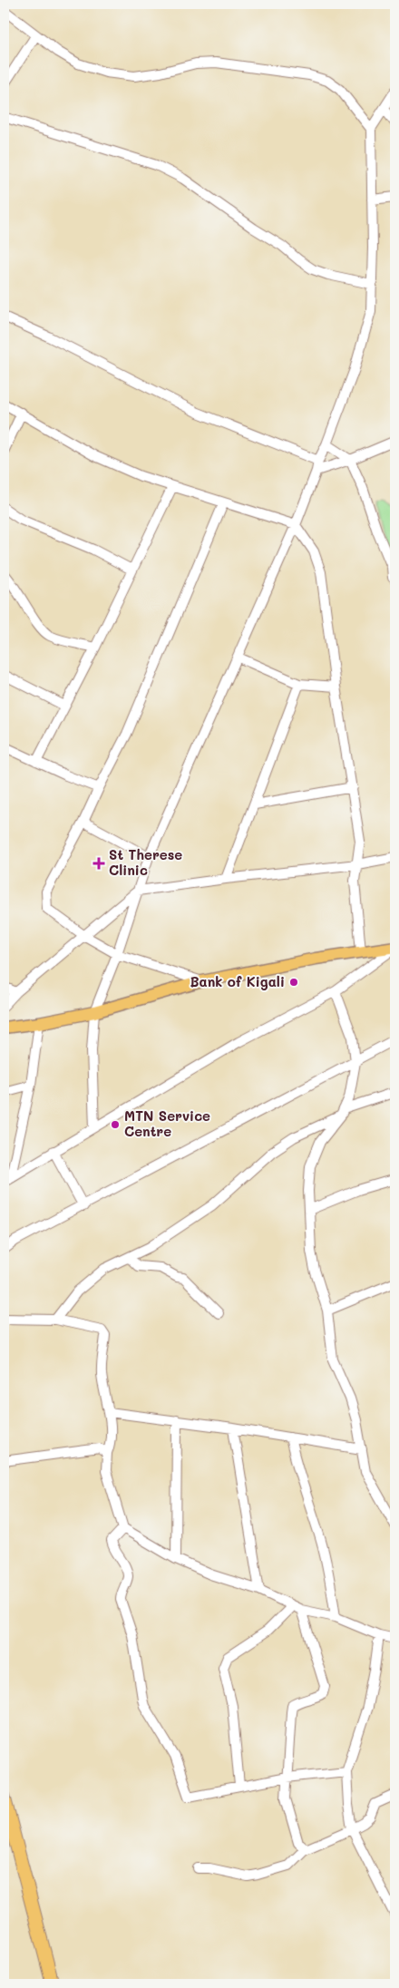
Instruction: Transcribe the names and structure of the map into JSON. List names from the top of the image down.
{
  "places": {
    "health": ["St Therese Clinic"],
    "other": ["Bank of Kigali", "MTN Service Centre"]
  }
}
